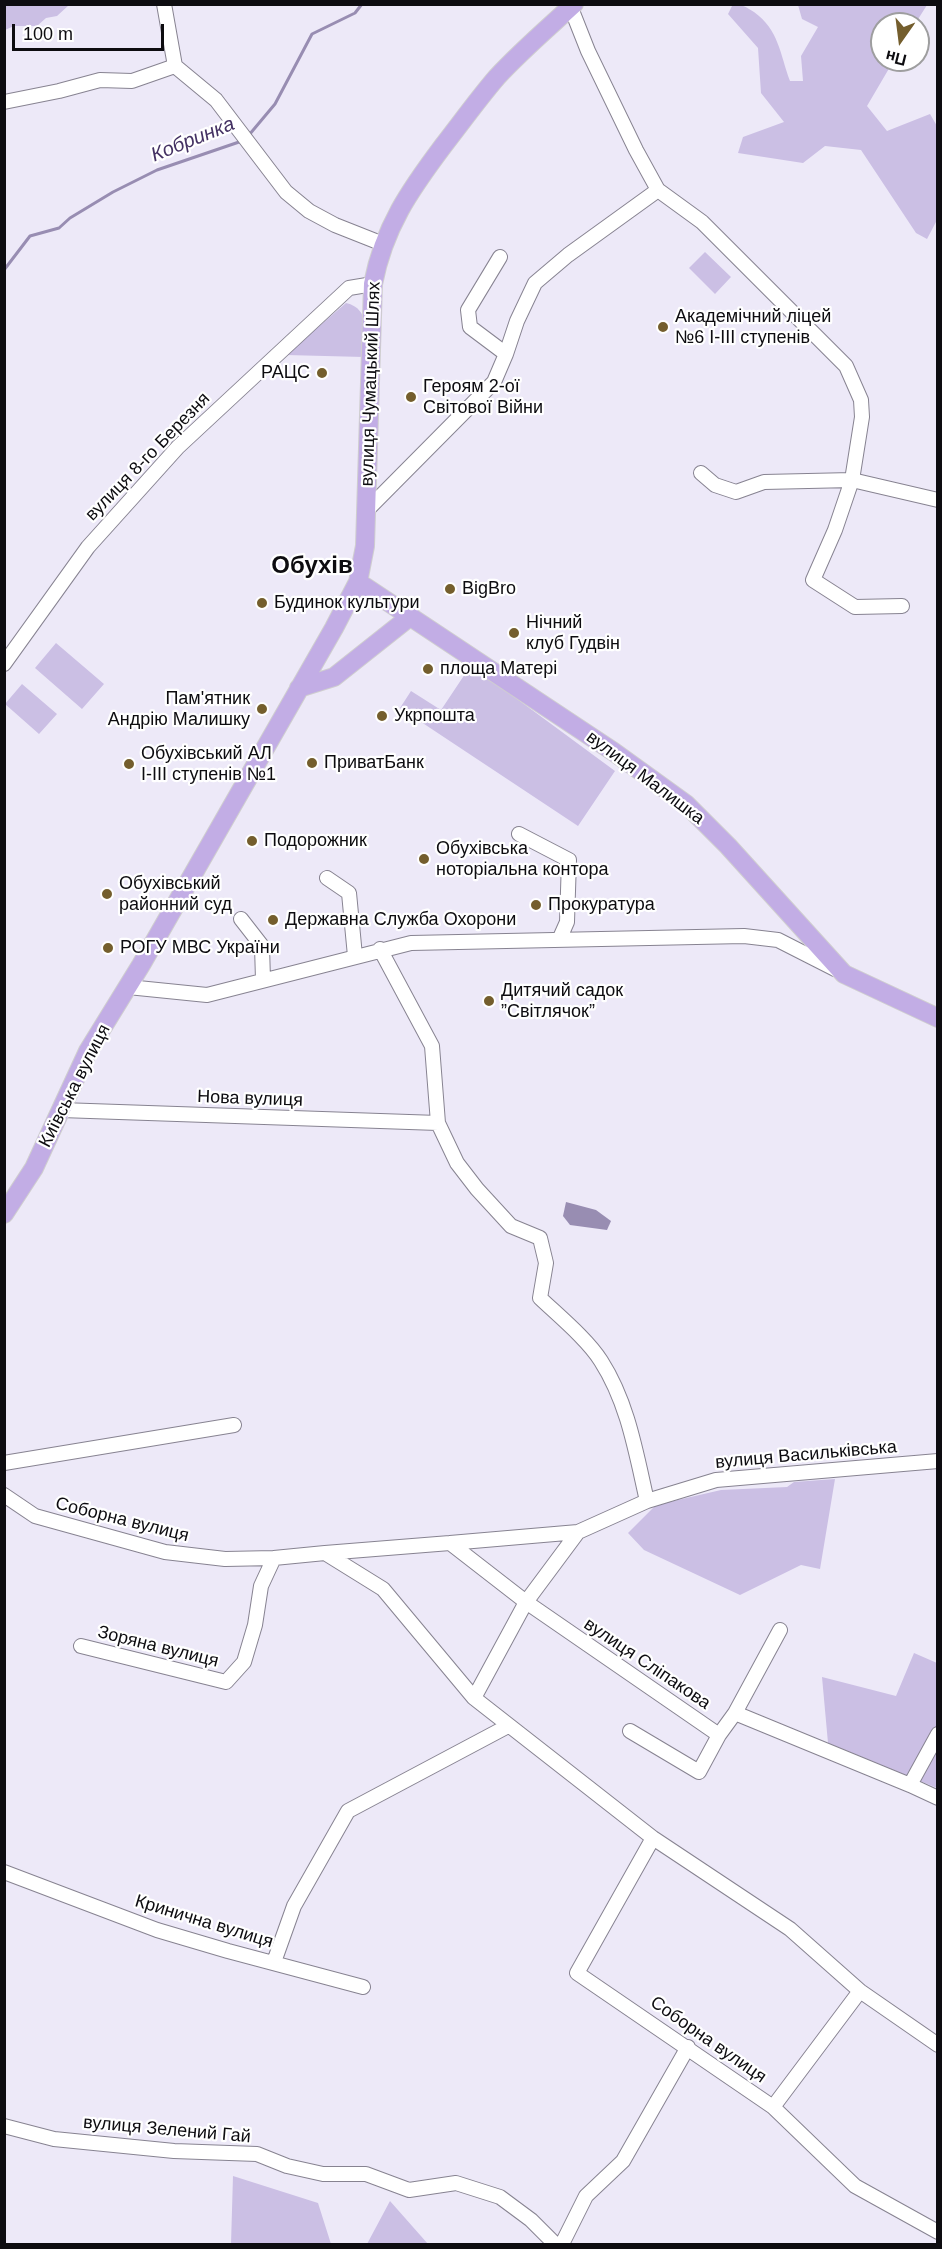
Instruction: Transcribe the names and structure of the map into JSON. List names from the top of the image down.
{
  "streets": {
    "main road": ["вулиця Чумацький Шлях", "вулиця Малишка", "Київська вулиця"],
    "street": [
      "вулиця 8-го Березня",
      "Нова вулиця",
      "вулиця Васильківська",
      "Соборна вулиця",
      "Зоряна вулиця",
      "вулиця Сліпакова",
      "Кринична вулиця",
      "вулиця Зелений Гай"
    ]
  },
  "crossings": [
    ["вулиця Чумацький Шлях", "вулиця 8-го Березня"],
    ["вулиця Чумацький Шлях", "вулиця Малишка"],
    ["вулиця Чумацький Шлях", "Київська вулиця"],
    ["вулиця Малишка", "Київська вулиця"],
    ["Київська вулиця", "Нова вулиця"],
    ["Соборна вулиця", "Зоряна вулиця"]
  ],
  "districts": ["Обухів"],
  "water": ["Кобринка"],
  "places": [
    "Академічний ліцей №6 І-ІІІ ступенів",
    "РАЦС",
    "Героям 2-ої Світової Війни",
    "BigBro",
    "Будинок культури",
    "Нічний клуб Гудвін",
    "площа Матері",
    "Пам'ятник Андрію Малишку",
    "Укрпошта",
    "ПриватБанк",
    "Обухівський АЛ І-ІІІ ступенів №1",
    "Подорожник",
    "Обухівська ноторіальна контора",
    "Обухівський районний суд",
    "Прокуратура",
    "Державна Служба Охорони",
    "РОГУ МВС України",
    "Дитячий садок ”Світлячок”"
  ],
  "scale_bar": "100 m",
  "north": "bottom"
}
